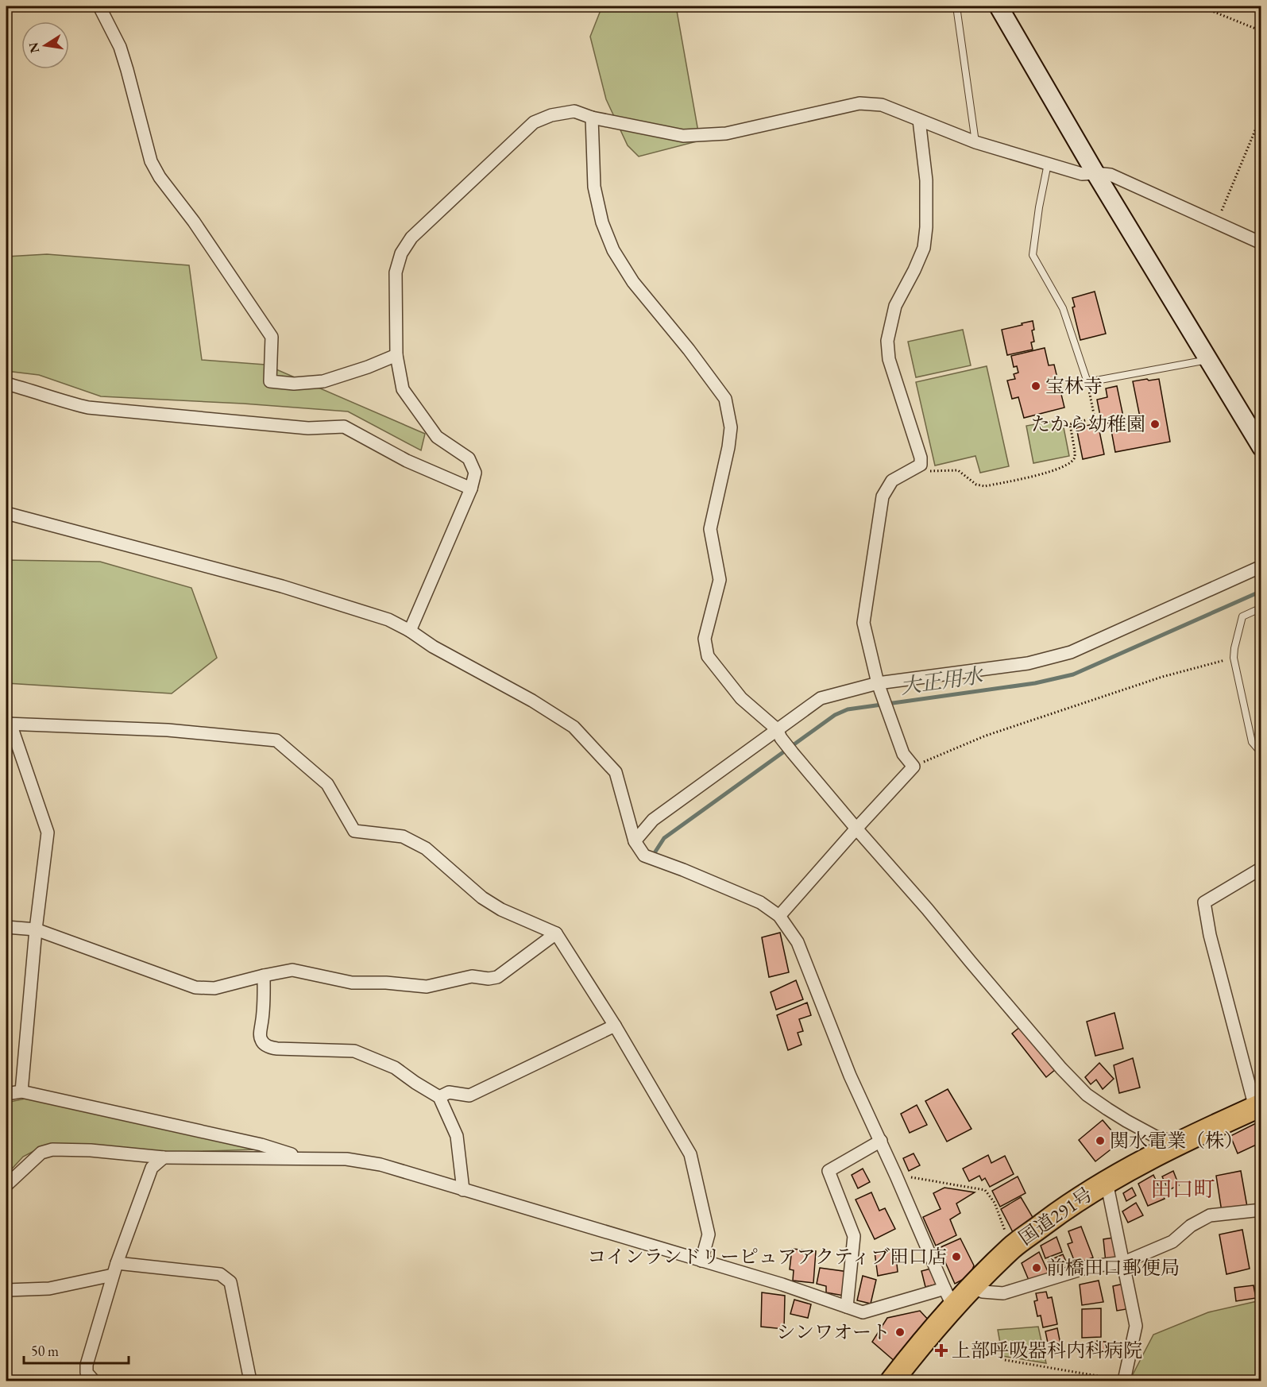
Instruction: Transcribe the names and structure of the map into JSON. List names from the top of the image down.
{
  "streets": {
    "highway": ["国道291号"]
  },
  "districts": ["田口町"],
  "water": ["大正用水"],
  "places": {
    "other": [
      "宝林寺",
      "たから幼稚園",
      "関水電業（株）",
      "コインランドリーピュアアクティブ田口店",
      "前橋田口郵便局",
      "シンワオート"
    ],
    "health": ["上部呼吸器科内科病院"]
  },
  "scale_bar": "50 m",
  "north": "left"
}
